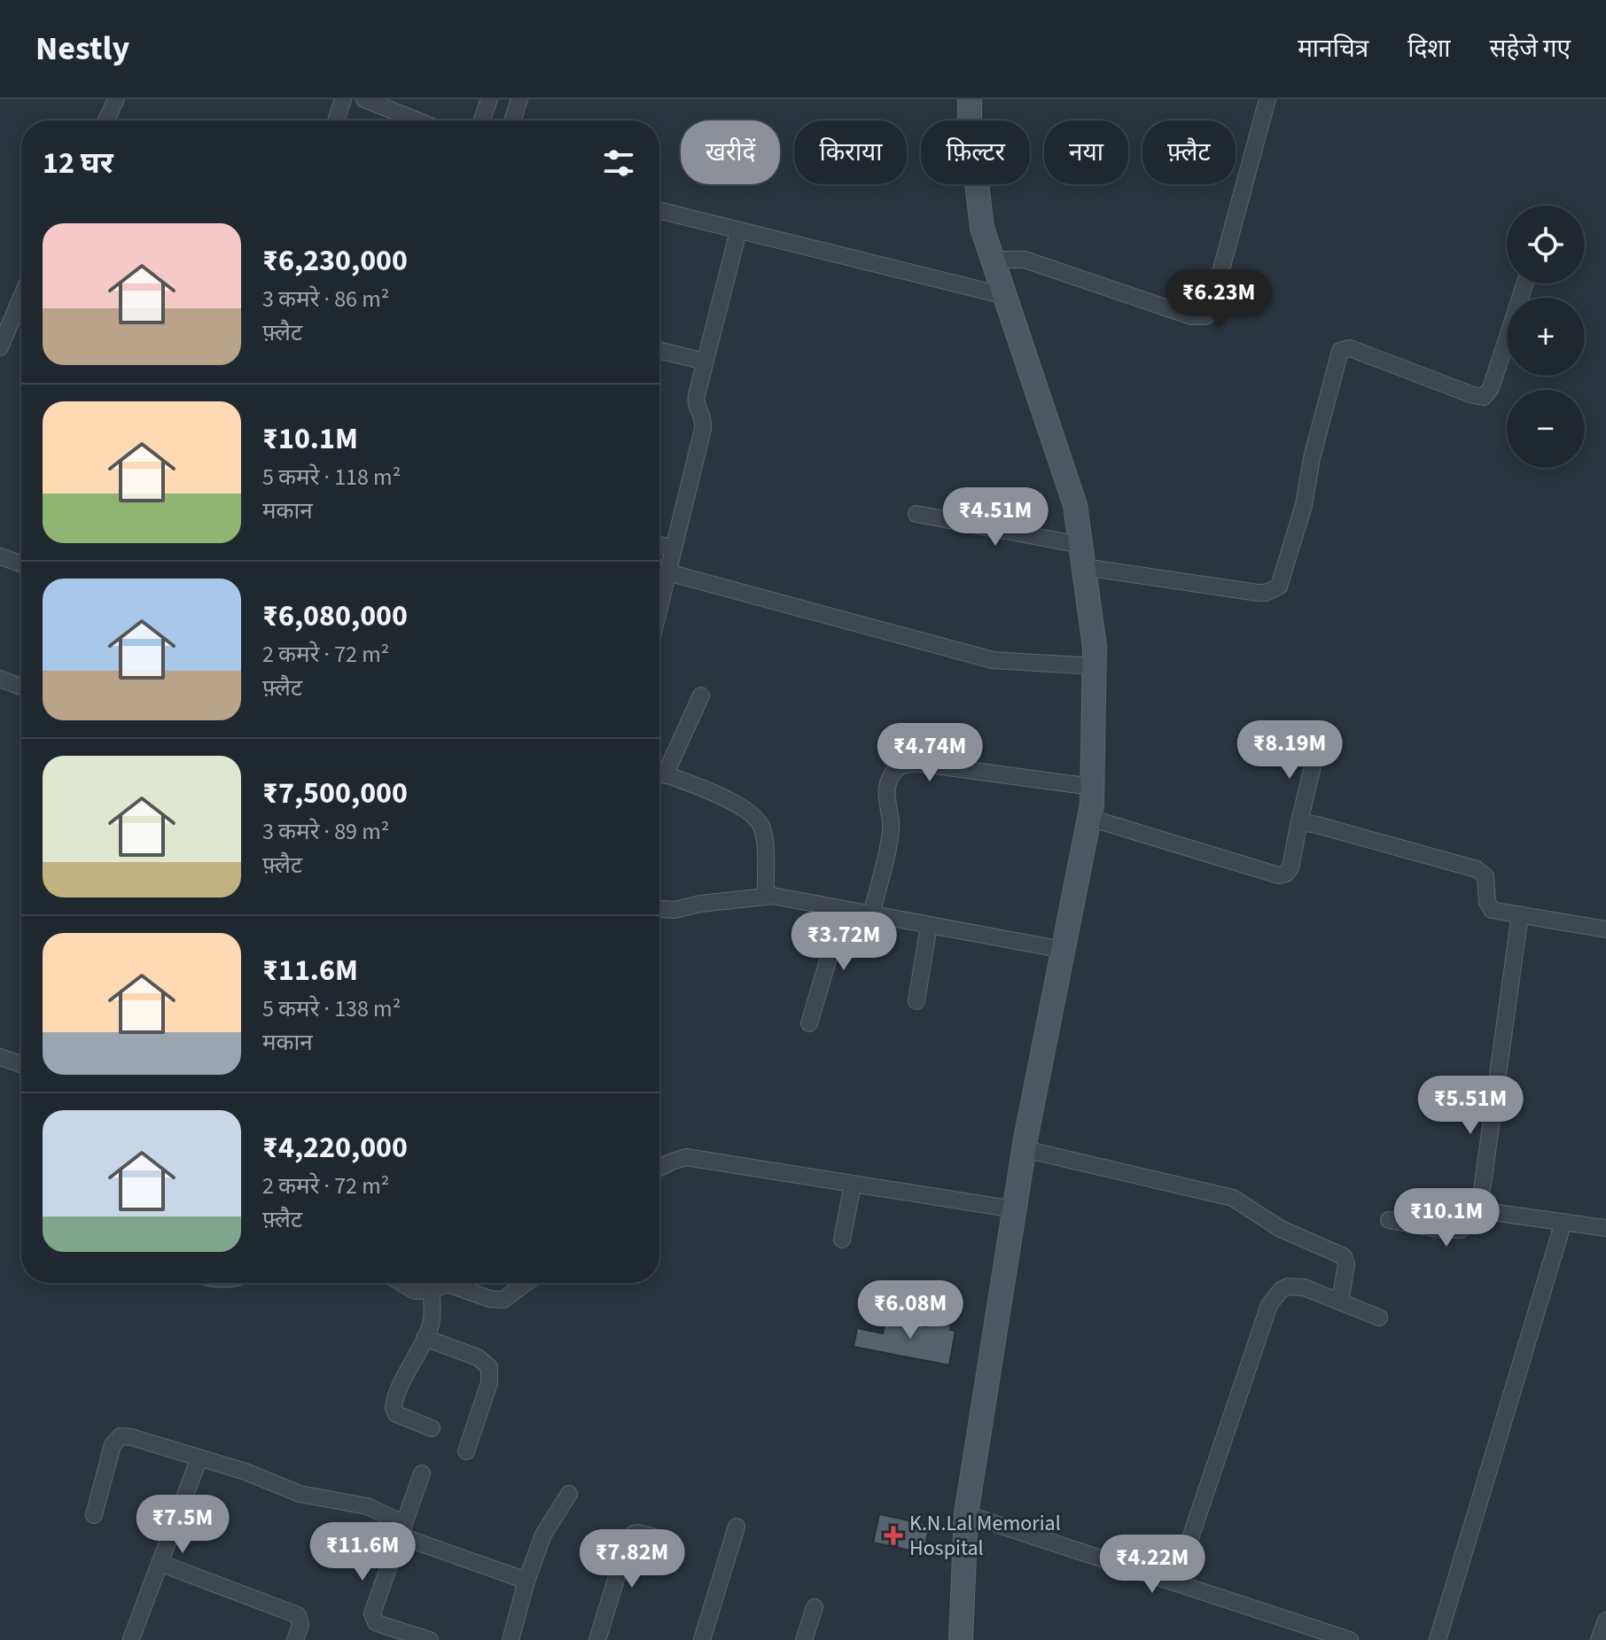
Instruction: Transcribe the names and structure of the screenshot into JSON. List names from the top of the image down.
{
  "places": {
    "health": ["K.N.Lal Memorial Hospital"]
  },
  "page": {
    "header": "Nestly",
    "nav": ["मानचित्र", "दिशा", "सहेजे गए"],
    "chip": [
      "खरीदें",
      "किराया",
      "फ़िल्टर",
      "नया",
      "फ़्लैट"
    ],
    "heading": "12 घर",
    "map_buttons": ["+", "−"],
    "list": [
      {
        "name": "₹6,230,000",
        "note": "3 कमरे · 86 m² · फ़्लैट"
      },
      {
        "name": "₹10.1M",
        "note": "5 कमरे · 118 m² · मकान"
      },
      {
        "name": "₹6,080,000",
        "note": "2 कमरे · 72 m² · फ़्लैट"
      },
      {
        "name": "₹7,500,000",
        "note": "3 कमरे · 89 m² · फ़्लैट"
      },
      {
        "name": "₹11.6M",
        "note": "5 कमरे · 138 m² · मकान"
      },
      {
        "name": "₹4,220,000",
        "note": "2 कमरे · 72 m² · फ़्लैट"
      }
    ],
    "price": [
      "₹6.23M",
      "₹4.51M",
      "₹8.19M",
      "₹4.74M",
      "₹3.72M",
      "₹5.51M",
      "₹10.1M",
      "₹6.08M",
      "₹7.5M",
      "₹11.6M",
      "₹7.82M",
      "₹4.22M"
    ]
  }
}
